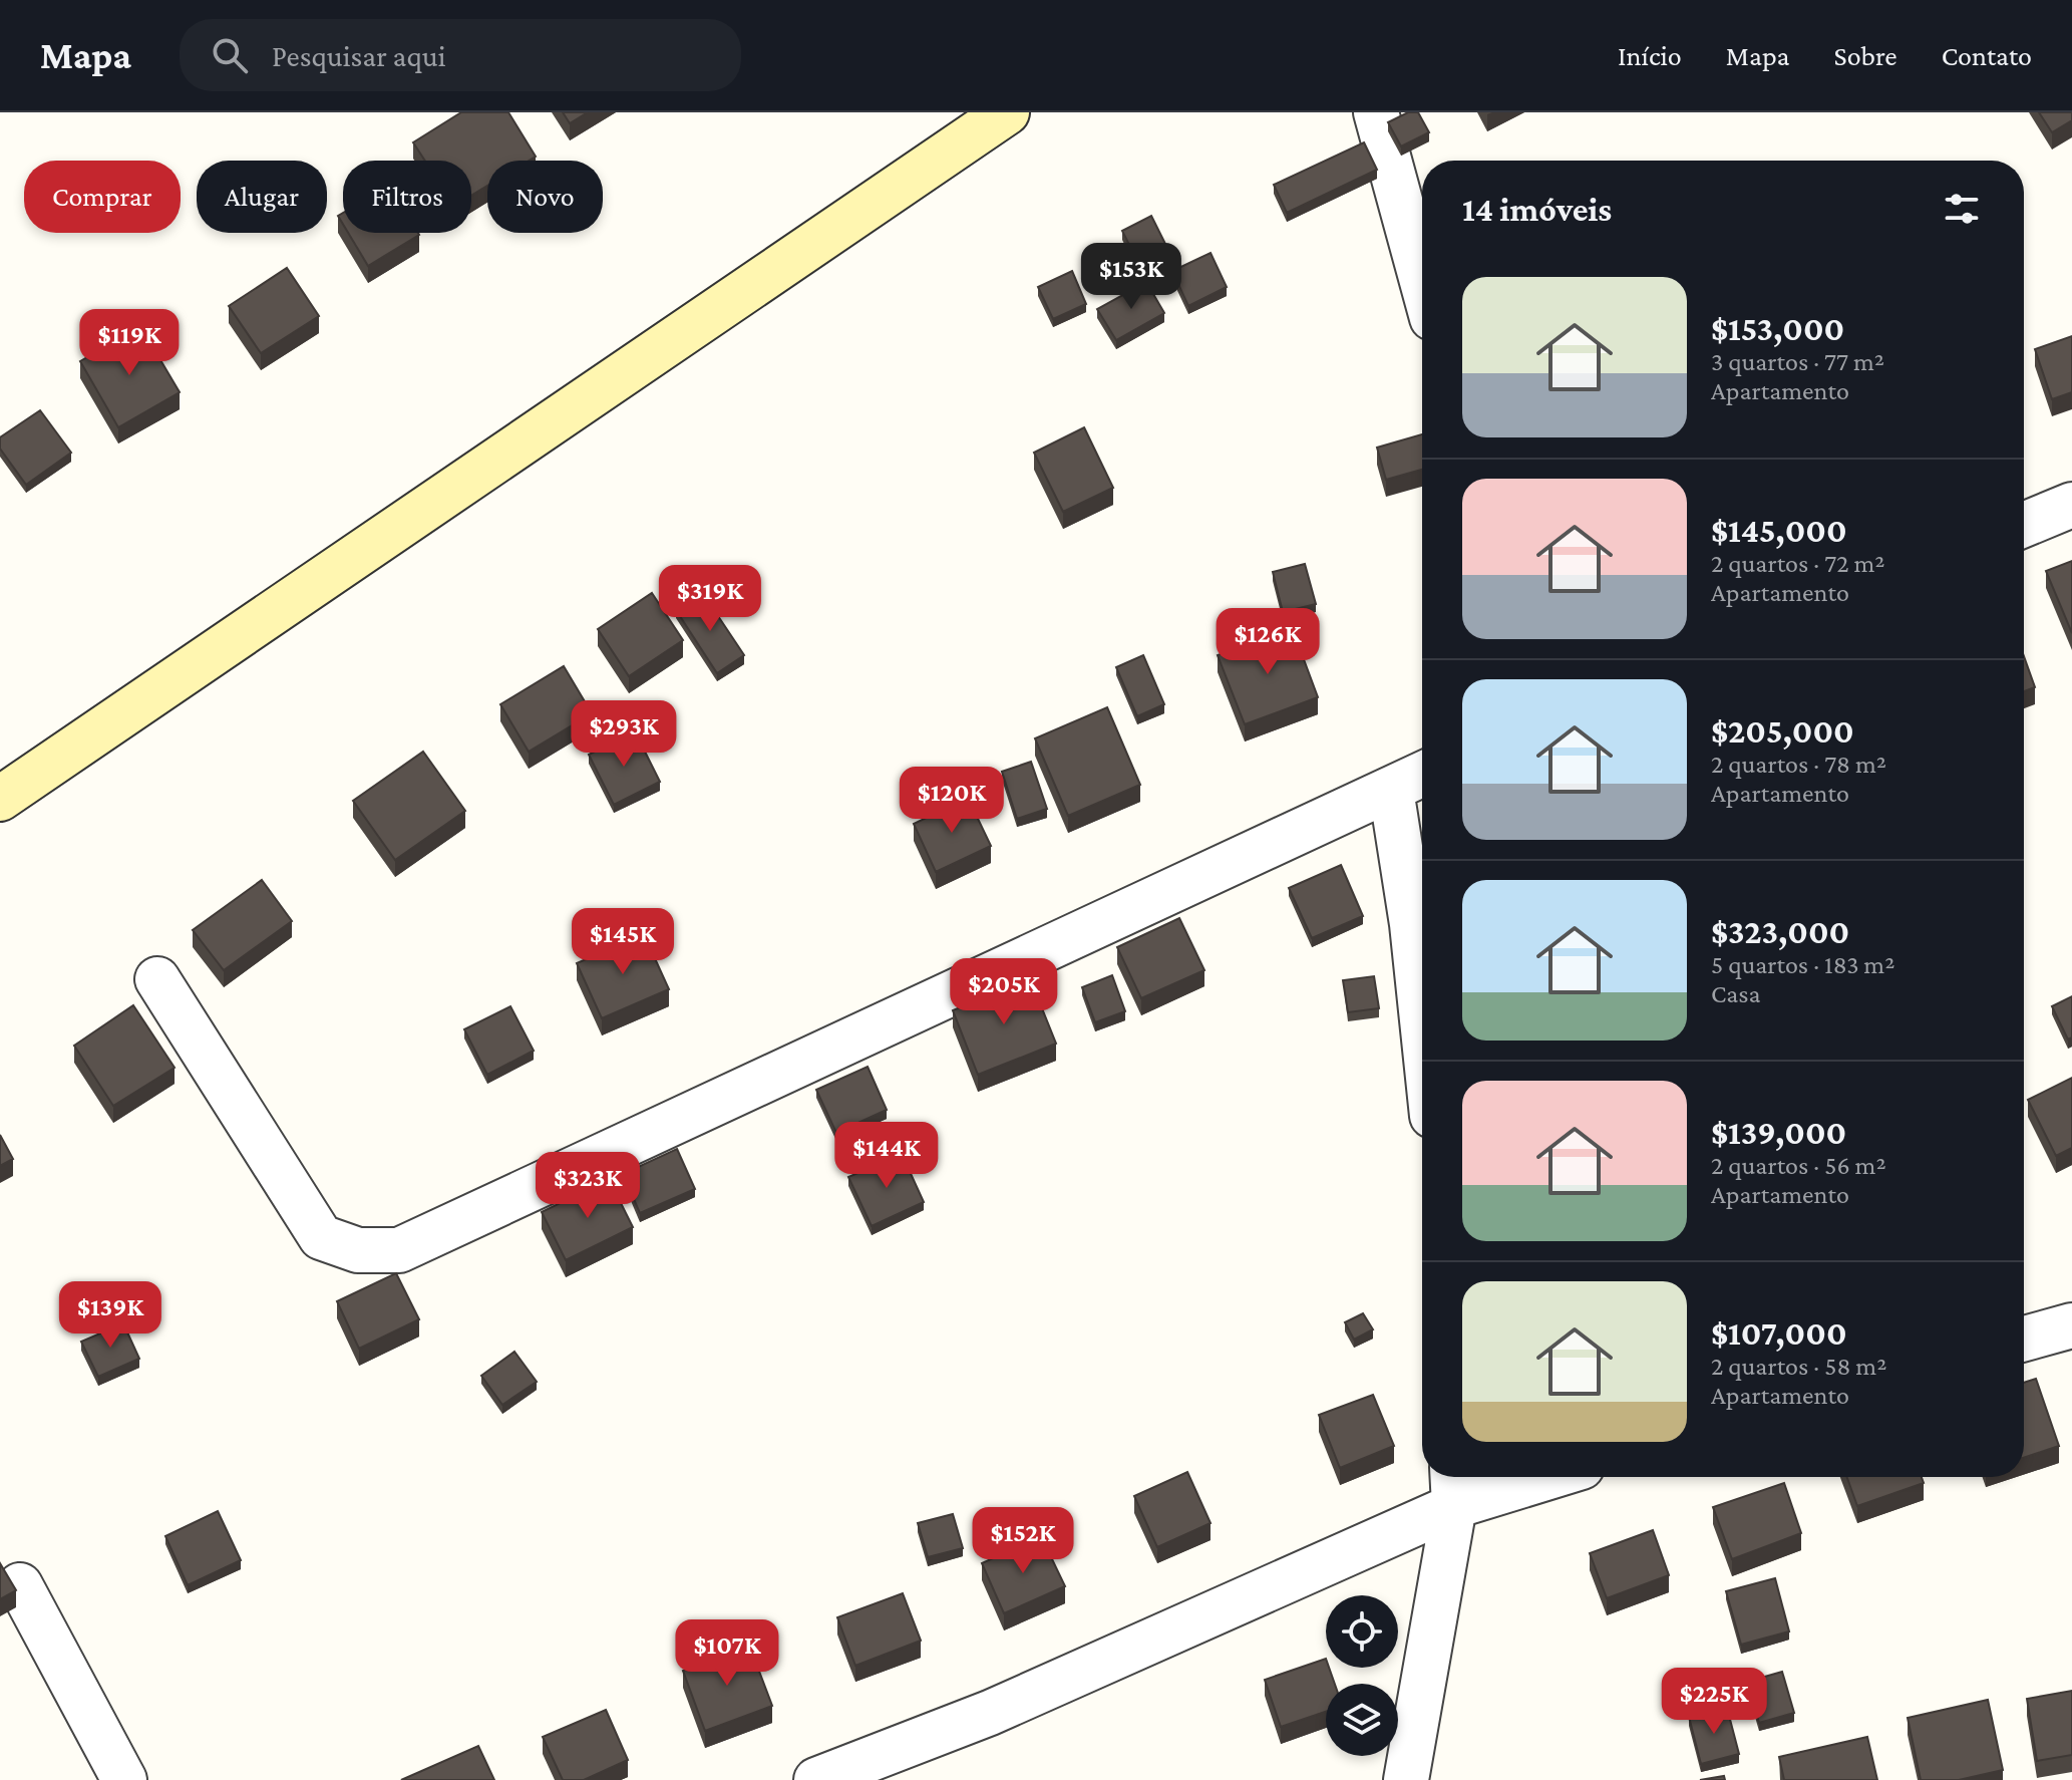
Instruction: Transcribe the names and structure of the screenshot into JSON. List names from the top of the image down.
{
  "page": {
    "header": "Mapa",
    "search": "Pesquisar aqui",
    "nav": [
      "Início",
      "Mapa",
      "Sobre",
      "Contato"
    ],
    "chip": [
      "Comprar",
      "Alugar",
      "Filtros",
      "Novo"
    ],
    "heading": "14 imóveis",
    "price": [
      "$153K",
      "$119K",
      "$319K",
      "$126K",
      "$293K",
      "$120K",
      "$145K",
      "$205K",
      "$144K",
      "$323K",
      "$139K",
      "$152K",
      "$107K",
      "$225K"
    ],
    "list": [
      {
        "name": "$153,000",
        "note": "3 quartos · 77 m² · Apartamento"
      },
      {
        "name": "$145,000",
        "note": "2 quartos · 72 m² · Apartamento"
      },
      {
        "name": "$205,000",
        "note": "2 quartos · 78 m² · Apartamento"
      },
      {
        "name": "$323,000",
        "note": "5 quartos · 183 m² · Casa"
      },
      {
        "name": "$139,000",
        "note": "2 quartos · 56 m² · Apartamento"
      },
      {
        "name": "$107,000",
        "note": "2 quartos · 58 m² · Apartamento"
      }
    ]
  }
}
